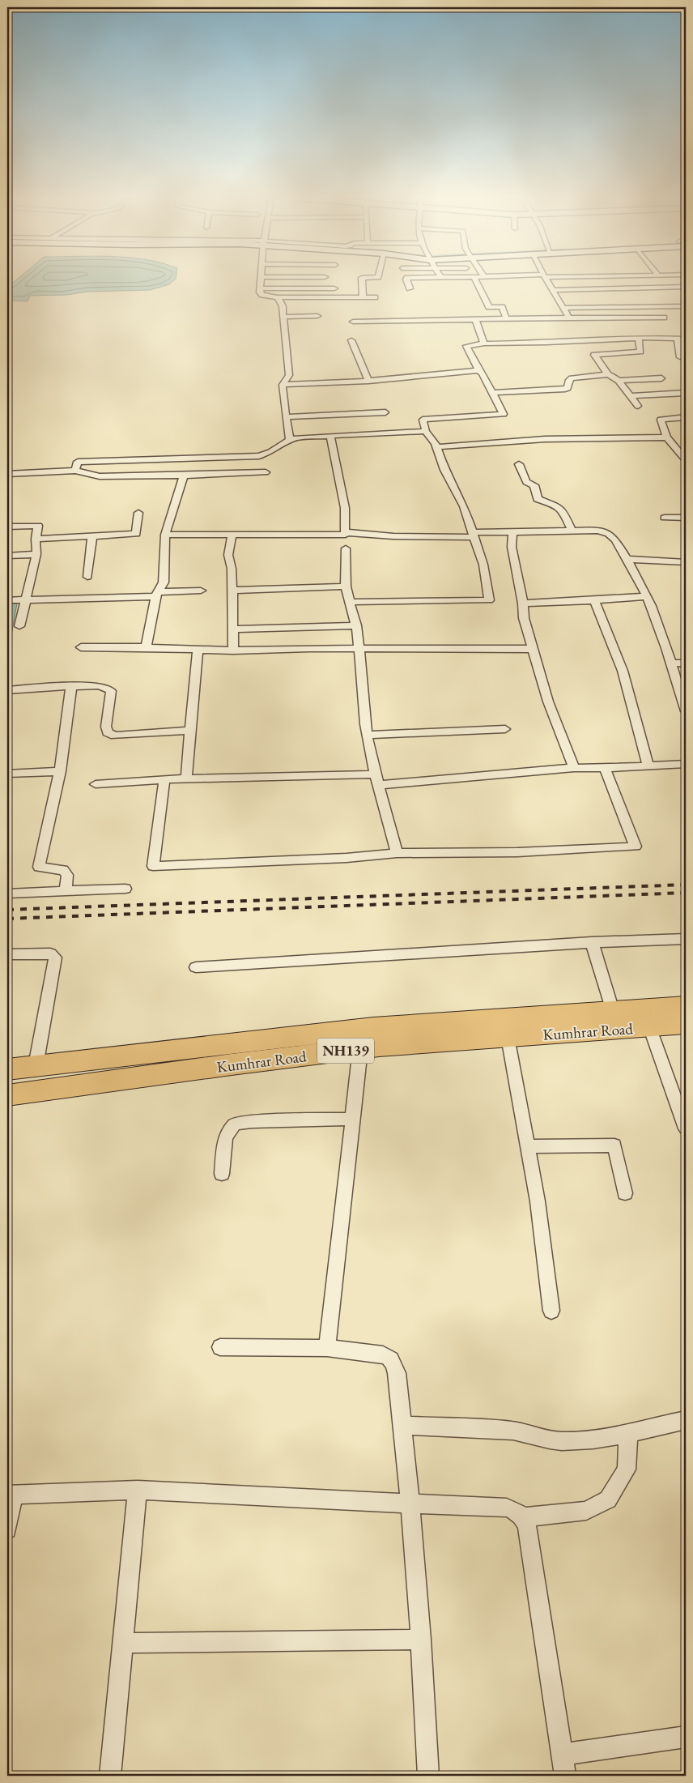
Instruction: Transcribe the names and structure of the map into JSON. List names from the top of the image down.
{
  "streets": {
    "highway": ["Kumhrar Road", "NH139"]
  }
}
